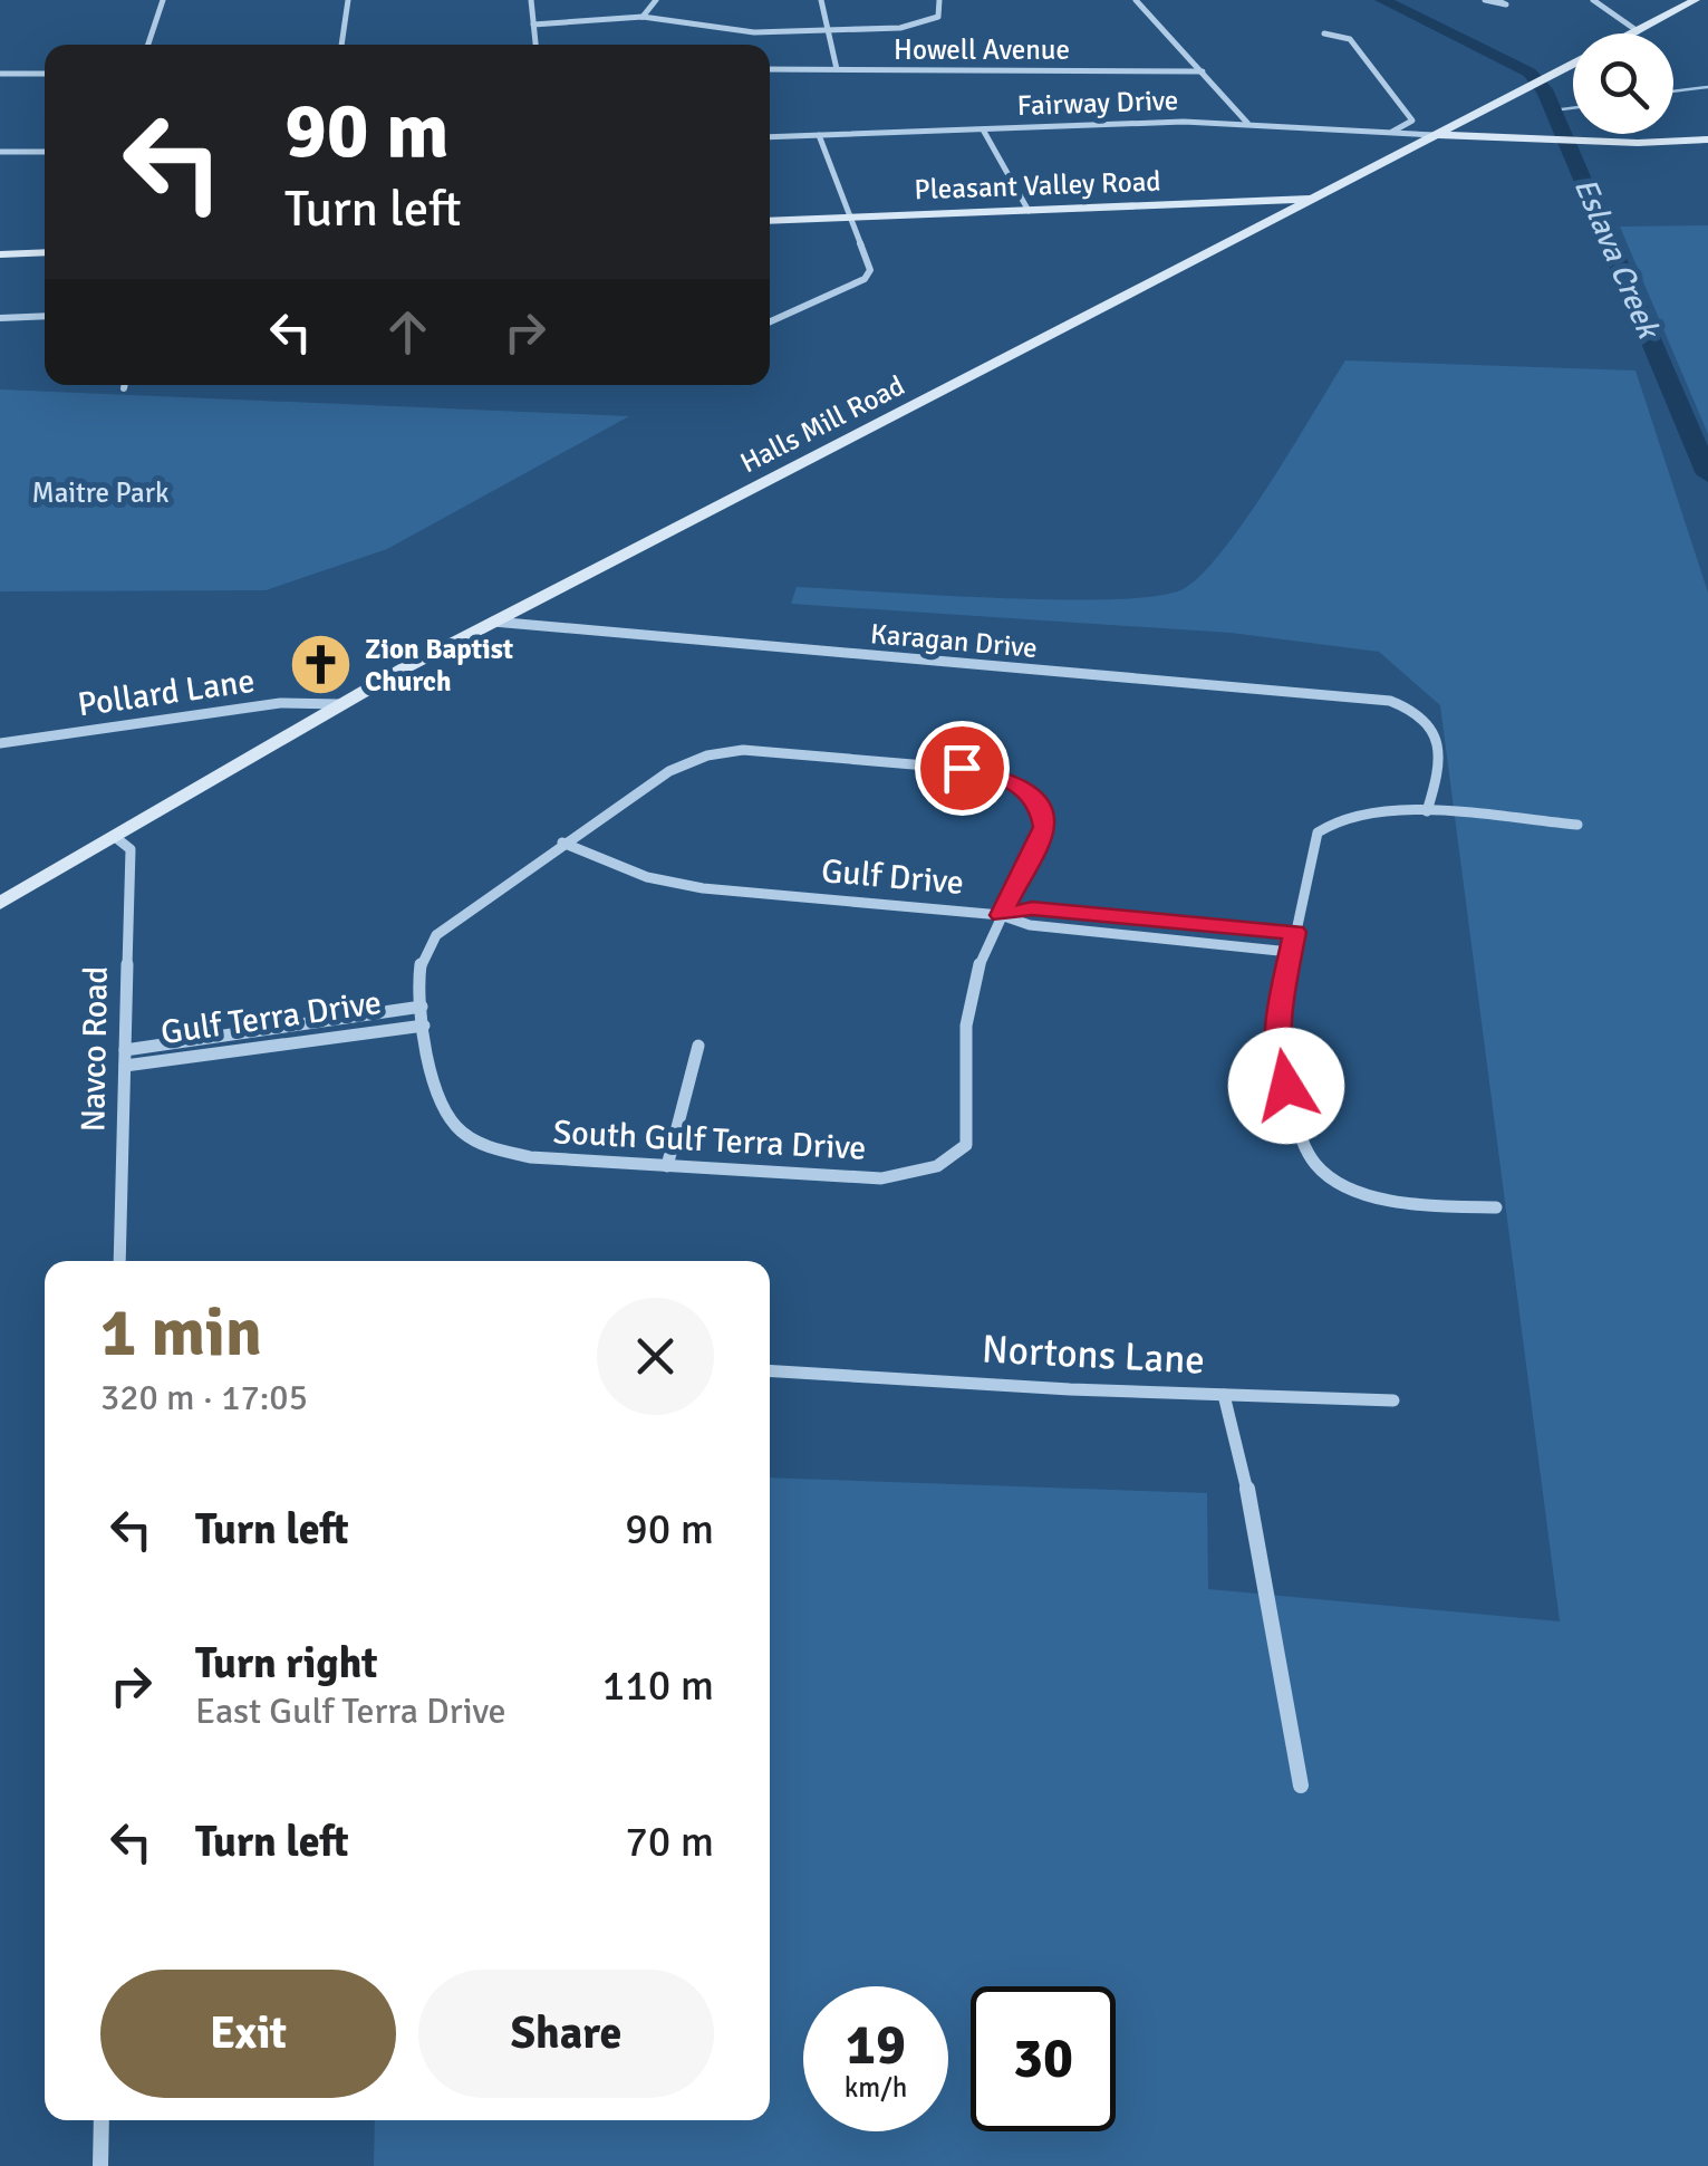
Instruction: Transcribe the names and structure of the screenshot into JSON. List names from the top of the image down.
{
  "streets": {
    "street": [
      "Howell Avenue",
      "Fairway Drive",
      "Pleasant Valley Road",
      "Halls Mill Road",
      "Karagan Drive",
      "Pollard Lane",
      "Gulf Drive",
      "Gulf Terra Drive",
      "Navco Road",
      "South Gulf Terra Drive",
      "Nortons Lane"
    ]
  },
  "crossings": [
    ["Fairway Drive", "Halls Mill Road"],
    ["Pleasant Valley Road", "Halls Mill Road"],
    ["Halls Mill Road", "Karagan Drive"],
    ["Halls Mill Road", "Pollard Lane"],
    ["Halls Mill Road", "Navco Road"],
    ["Gulf Drive", "South Gulf Terra Drive"],
    ["Gulf Terra Drive", "Navco Road"],
    ["Gulf Terra Drive", "South Gulf Terra Drive"]
  ],
  "water": ["Eslava Creek"],
  "parks": ["Maitre Park"],
  "places": {
    "church": ["Zion Baptist Church"]
  },
  "page": {
    "turn": ["90 m", "Turn left"],
    "heading": ["1 min", "320 m · 17:05"],
    "list": [
      {
        "name": "Turn left",
        "value": "90 m"
      },
      {
        "name": "Turn right",
        "note": "East Gulf Terra Drive",
        "value": "110 m"
      },
      {
        "name": "Turn left",
        "value": "70 m"
      }
    ],
    "buttons": ["Exit", "Share"],
    "speed": "19 km/h",
    "limit": "30"
  }
}
